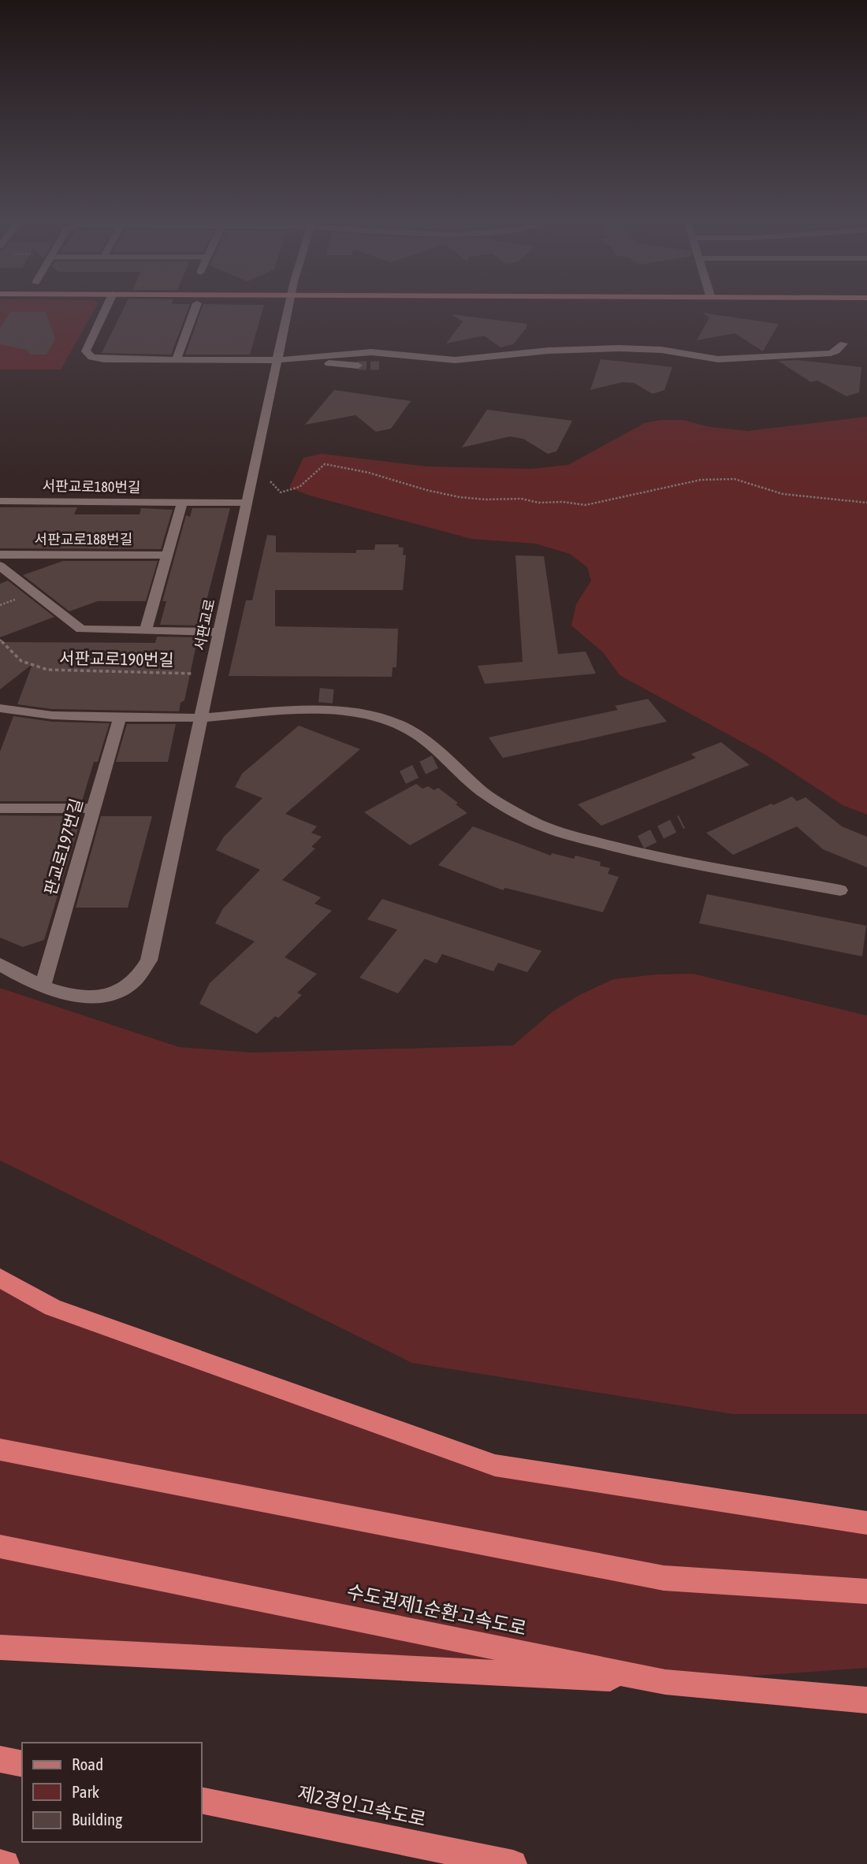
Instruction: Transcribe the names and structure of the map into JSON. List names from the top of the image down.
{
  "streets": {
    "highway": ["수도권제1순환고속도로", "제2경인고속도로"],
    "street": [
      "서판교로180번길",
      "서판교로188번길",
      "서판교로",
      "판교로197번길"
    ],
    "path": ["서판교로190번길"]
  },
  "crossings": [
    ["서판교로180번길", "서판교로"],
    ["서판교로", "서판교로190번길"],
    ["서판교로", "판교로197번길"]
  ],
  "legend": ["Road", "Park", "Building"]
}
